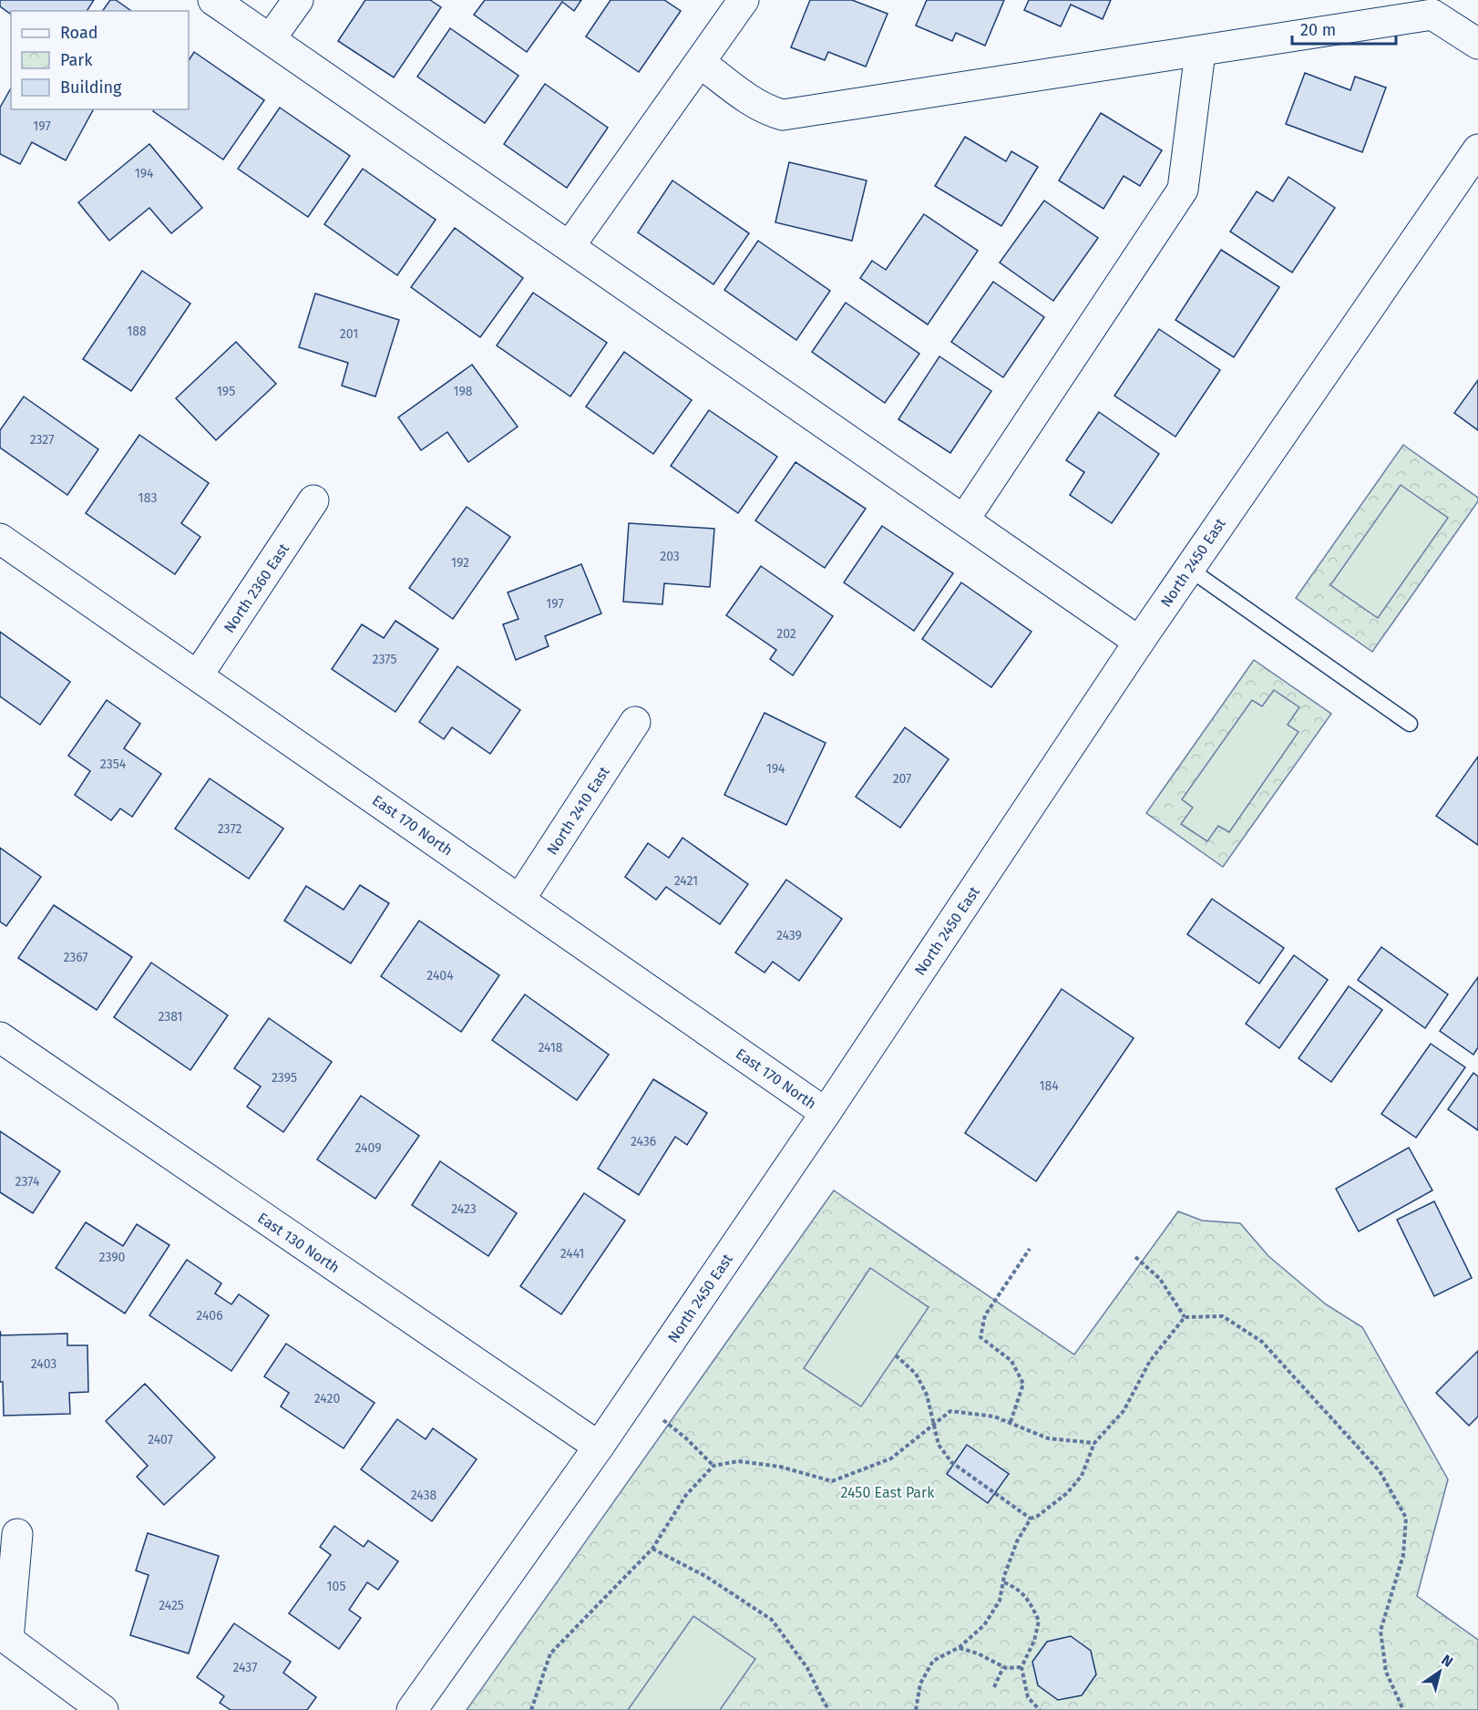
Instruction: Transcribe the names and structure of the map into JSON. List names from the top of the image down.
{
  "streets": {
    "street": [
      "North 2450 East",
      "North 2360 East",
      "North 2410 East",
      "East 170 North",
      "East 130 North"
    ]
  },
  "crossings": [
    ["North 2450 East", "East 170 North"],
    ["North 2450 East", "East 130 North"],
    ["North 2360 East", "East 170 North"],
    ["North 2410 East", "East 170 North"]
  ],
  "parks": ["2450 East Park"],
  "house_numbers": [
    "197",
    "194",
    "188",
    "201",
    "195",
    "198",
    "2327",
    "183",
    "203",
    "192",
    "197",
    "202",
    "2375",
    "2354",
    "194",
    "207",
    "2372",
    "2421",
    "2439",
    "2367",
    "2404",
    "2381",
    "2418",
    "2395",
    "184",
    "2436",
    "2409",
    "2374",
    "2423",
    "2441",
    "2390",
    "2406",
    "2403",
    "2420",
    "2407",
    "2438",
    "105",
    "2425",
    "2437"
  ],
  "legend": ["Road", "Park", "Building"],
  "scale_bar": "20 m",
  "north": "top right"
}
